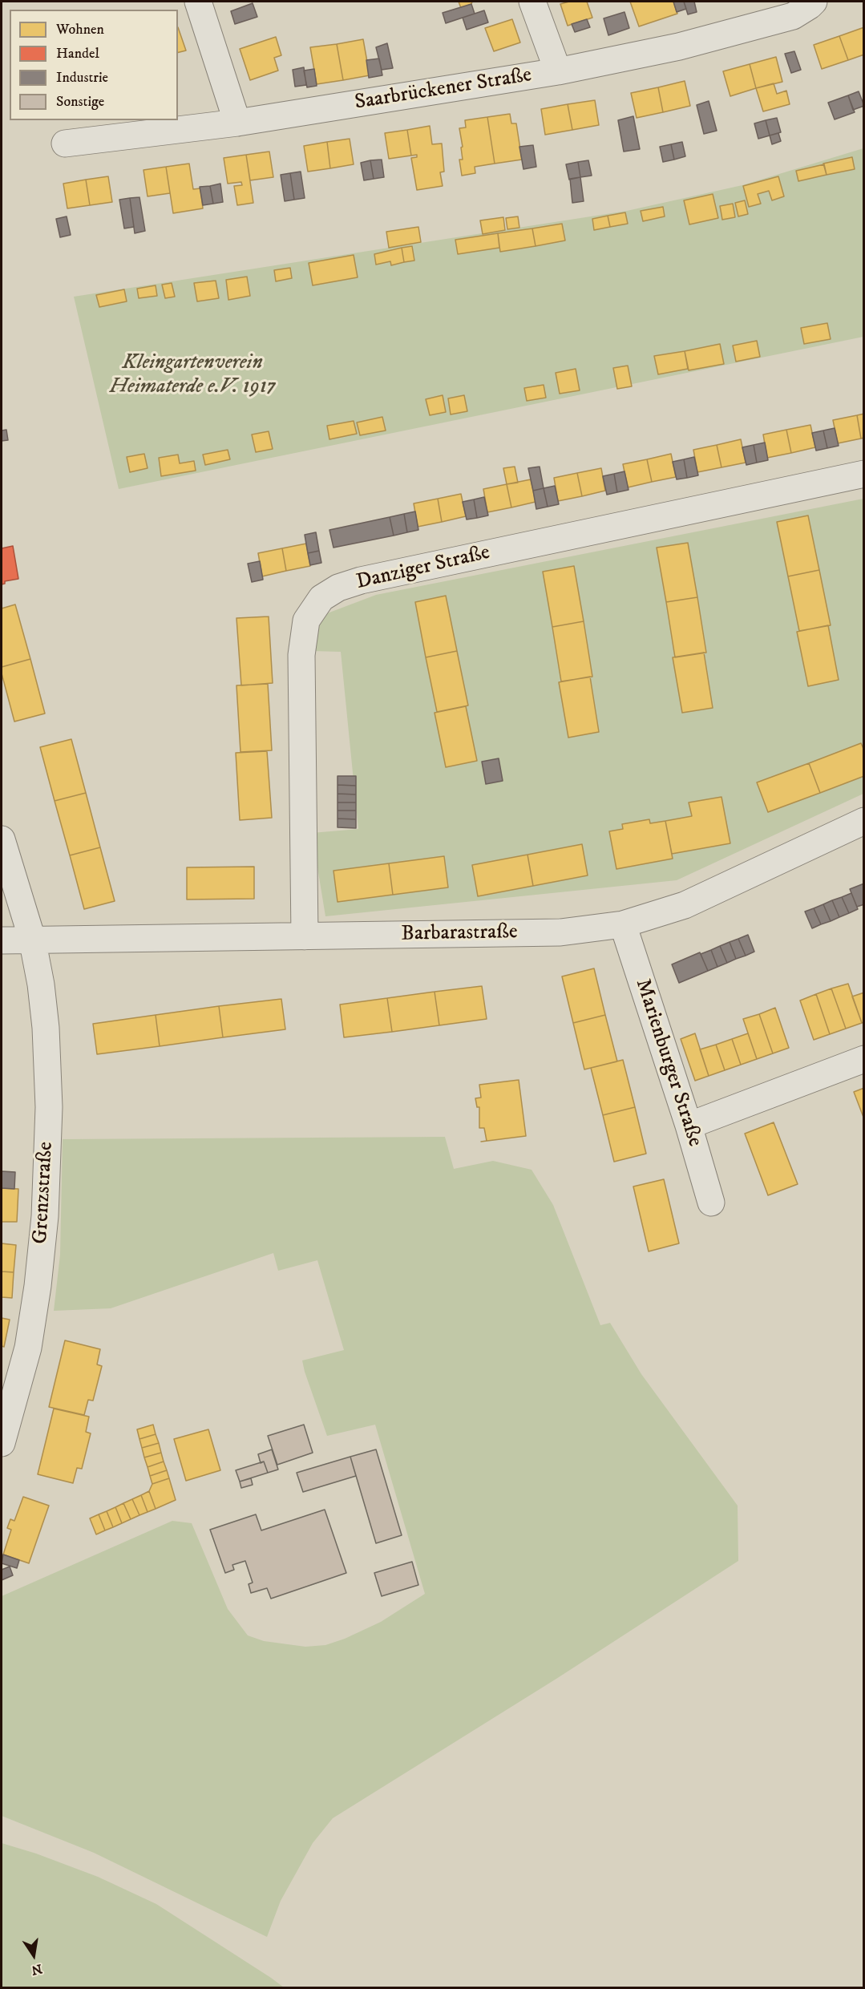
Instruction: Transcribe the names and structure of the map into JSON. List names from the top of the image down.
{
  "streets": {
    "street": [
      "Saarbrückener Straße",
      "Danziger Straße",
      "Barbarastraße",
      "Marienburger Straße",
      "Grenzstraße"
    ]
  },
  "crossings": [
    ["Danziger Straße", "Barbarastraße"],
    ["Barbarastraße", "Marienburger Straße"],
    ["Barbarastraße", "Grenzstraße"]
  ],
  "parks": ["Kleingartenverein Heimaterde e.V. 1917"],
  "legend": [
    "Wohnen",
    "Handel",
    "Industrie",
    "Sonstige"
  ],
  "north": "bottom"
}
